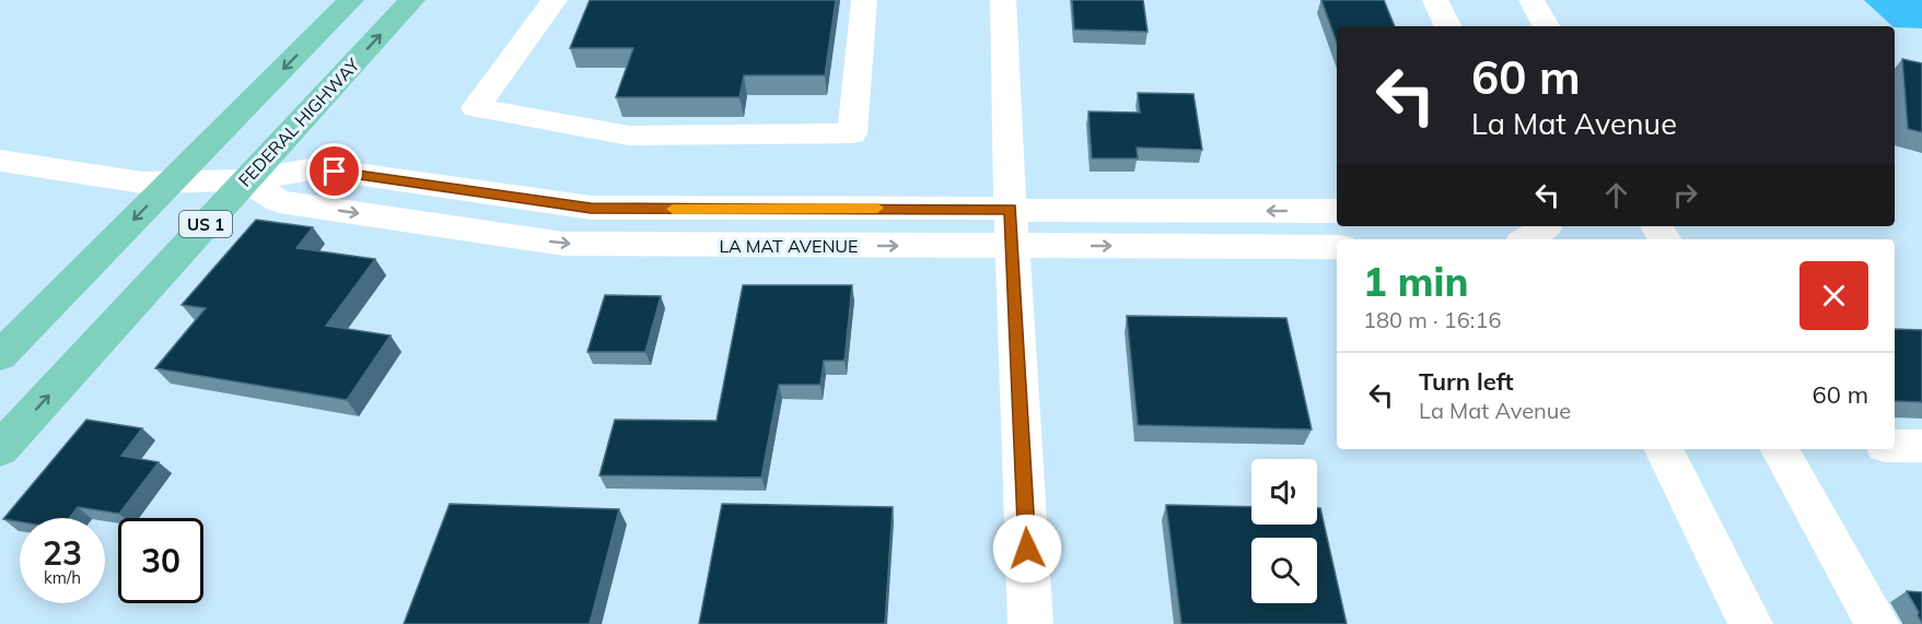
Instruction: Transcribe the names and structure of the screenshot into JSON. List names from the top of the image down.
{
  "streets": {
    "main road": ["FEDERAL HIGHWAY", "US 1"],
    "street": ["LA MAT AVENUE"]
  },
  "crossings": [
    ["FEDERAL HIGHWAY", "LA MAT AVENUE"],
    ["US 1", "LA MAT AVENUE"]
  ],
  "page": {
    "turn": ["60 m", "La Mat Avenue"],
    "heading": ["1 min", "180 m · 16:16"],
    "list": [
      {
        "name": "Turn left",
        "note": "La Mat Avenue",
        "value": "60 m"
      }
    ],
    "speed": "23 km/h",
    "limit": "30"
  }
}
